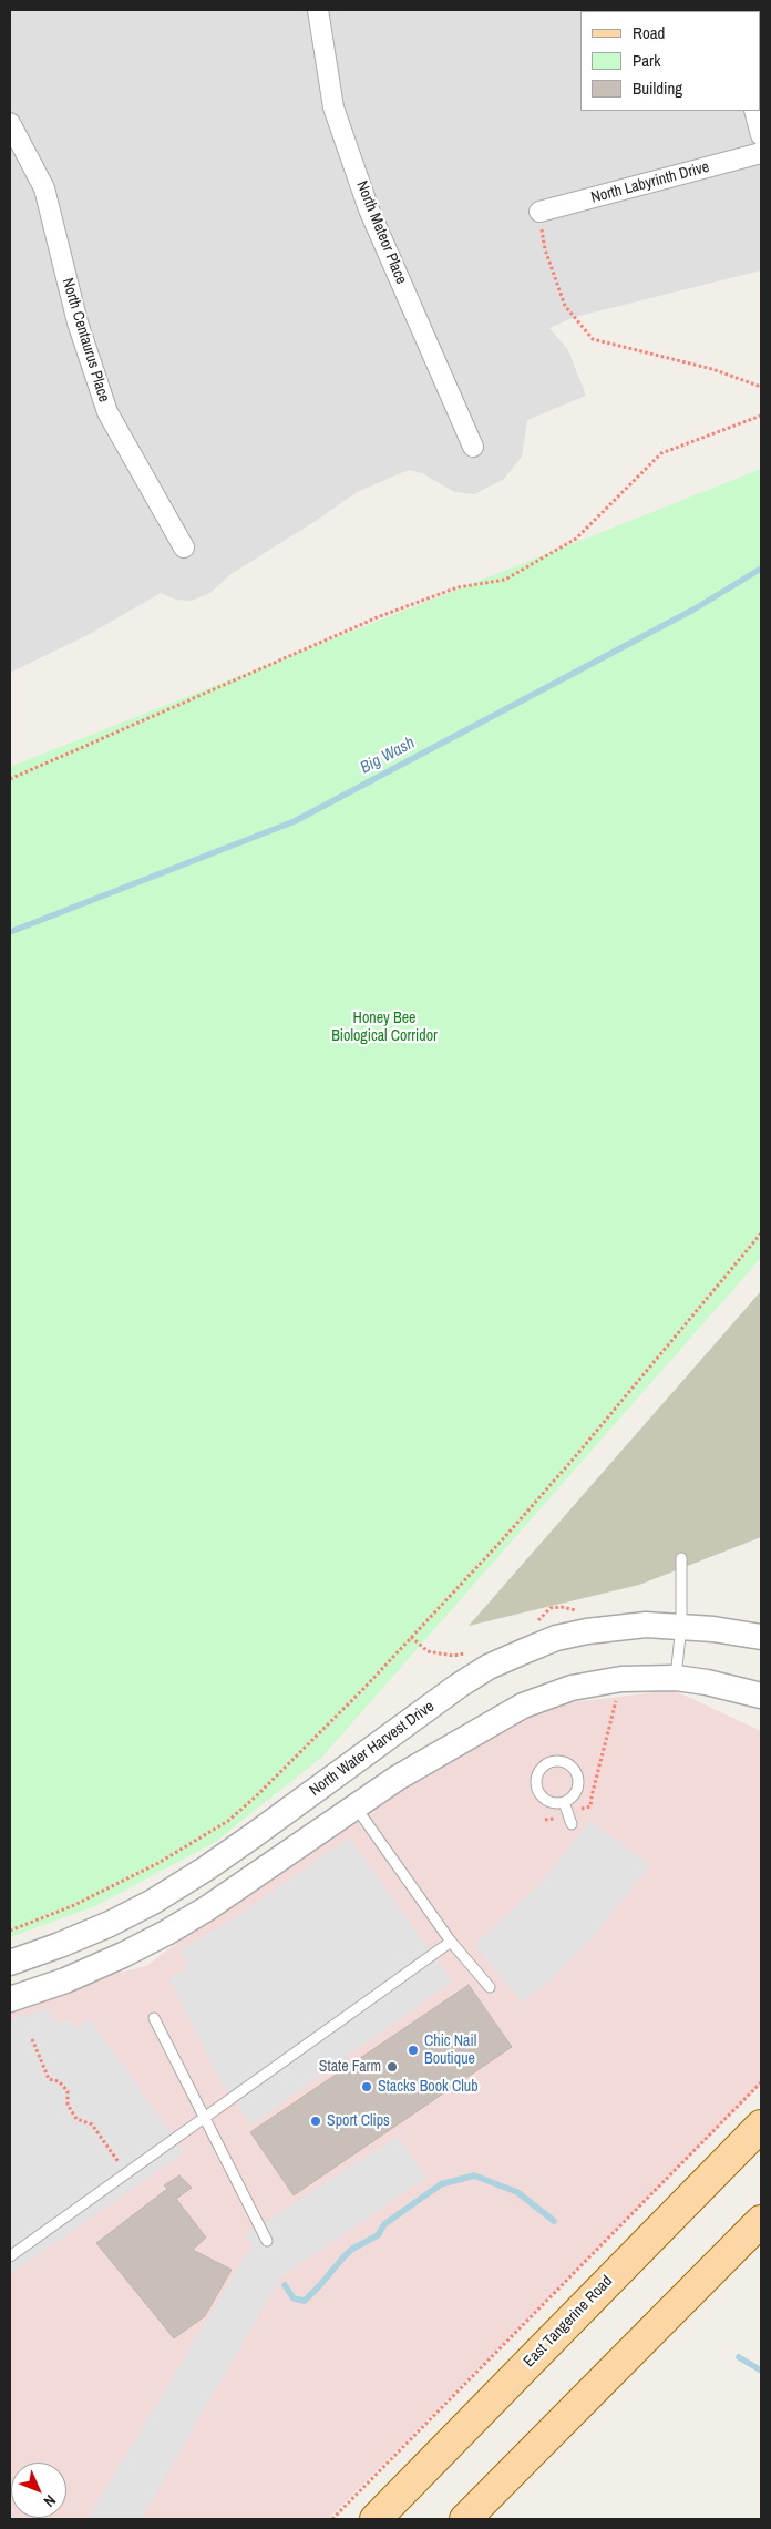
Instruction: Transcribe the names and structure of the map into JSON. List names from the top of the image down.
{
  "streets": {
    "main road": ["East Tangerine Road"],
    "street": [
      "North Labyrinth Drive",
      "North Meteor Place",
      "North Centaurus Place",
      "North Water Harvest Drive"
    ]
  },
  "water": ["Big Wash"],
  "parks": ["Honey Bee Biological Corridor"],
  "places": [
    "Chic Nail Boutique",
    "State Farm",
    "Stacks Book Club",
    "Sport Clips"
  ],
  "legend": ["Road", "Park", "Building"],
  "north": "bottom right"
}
